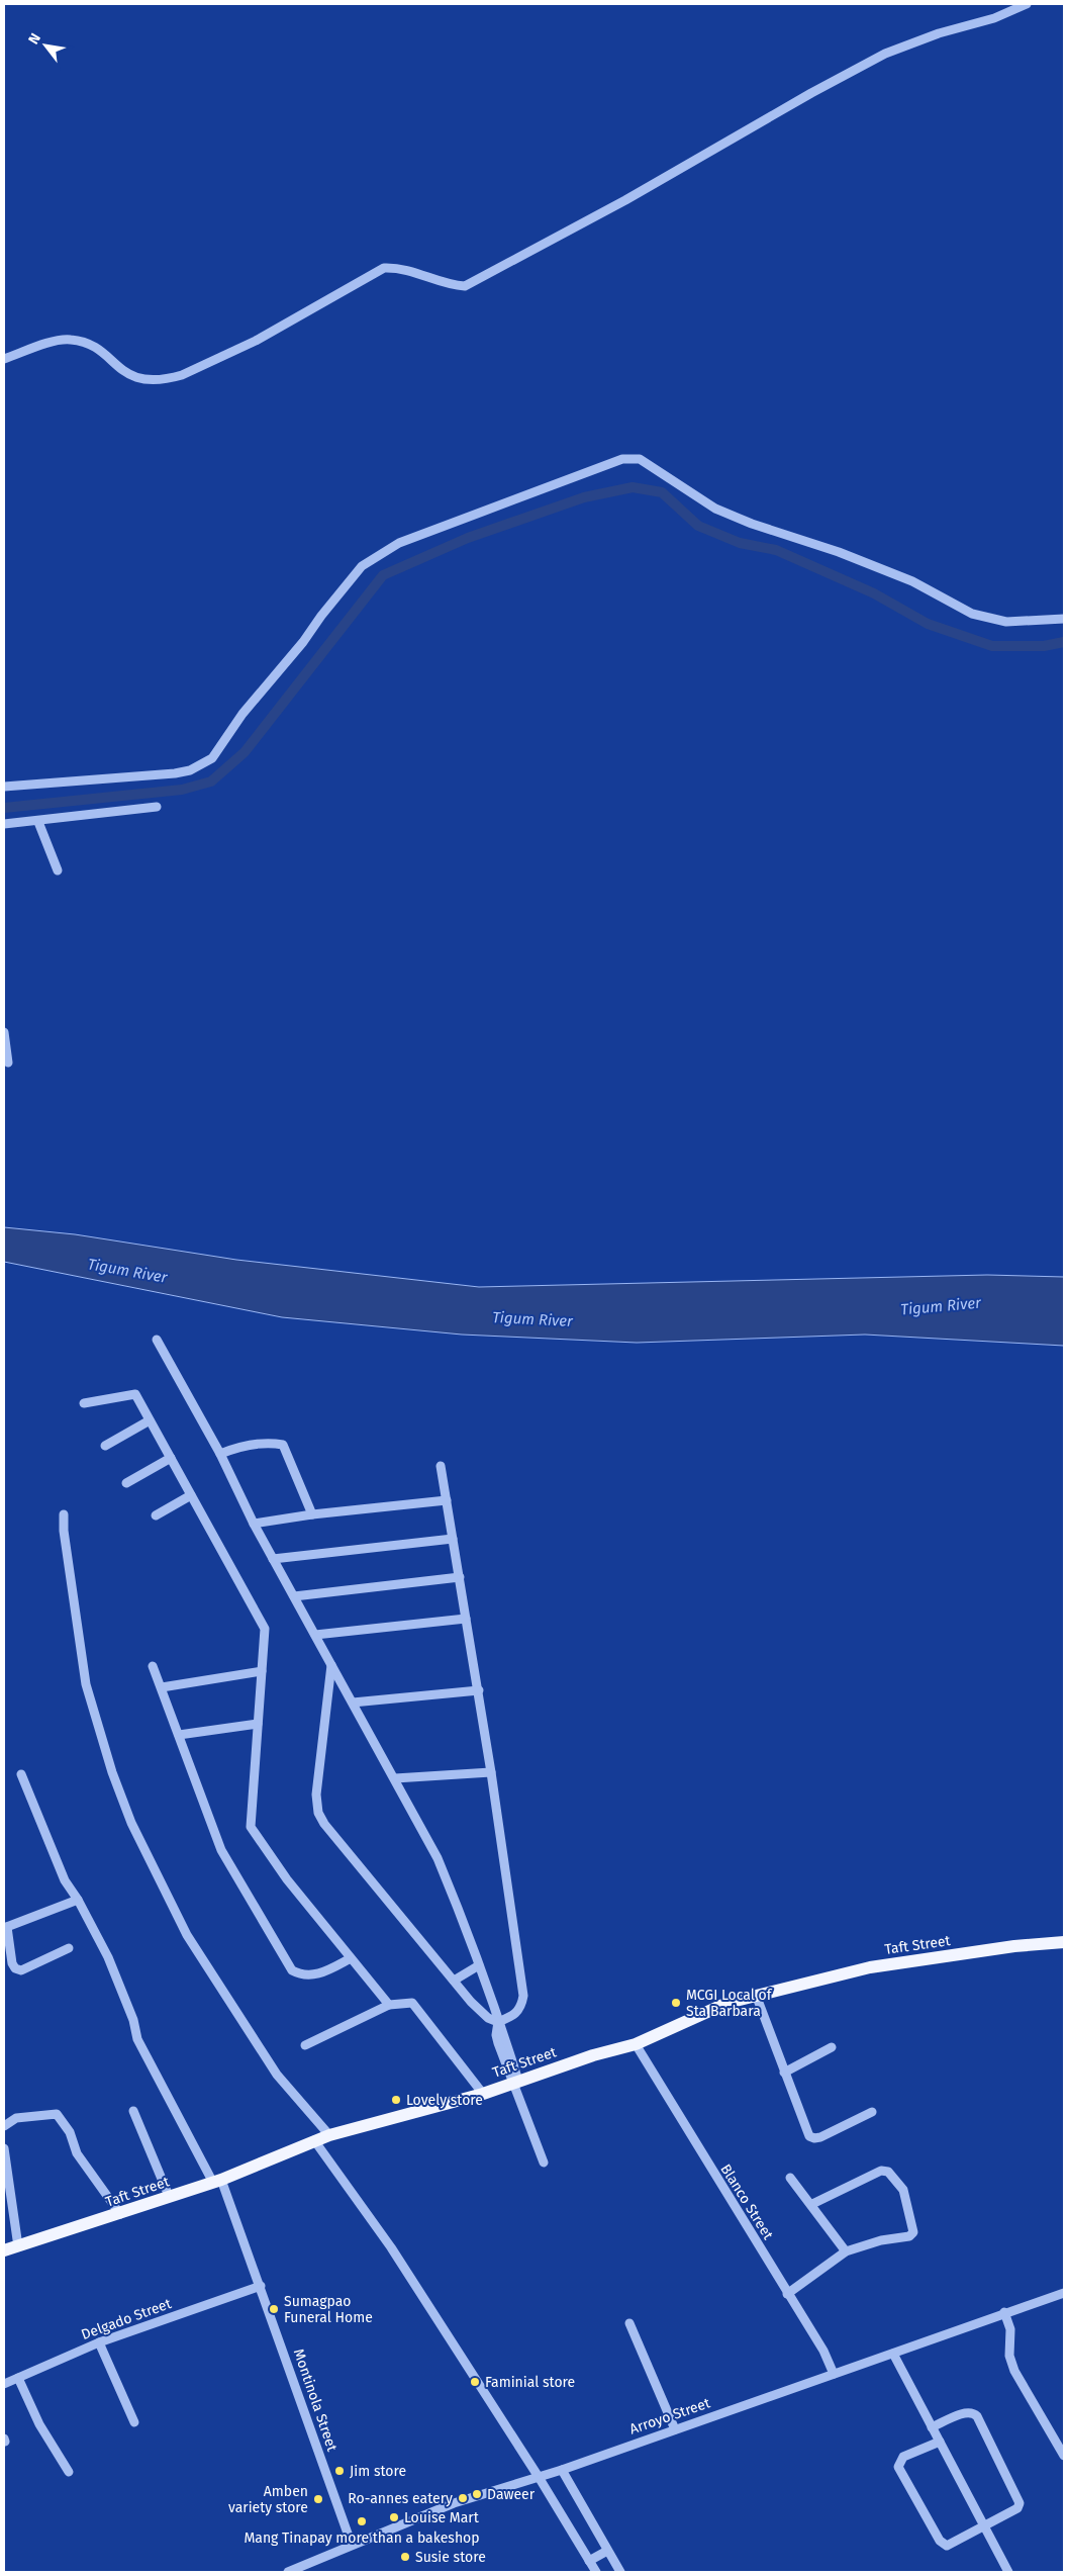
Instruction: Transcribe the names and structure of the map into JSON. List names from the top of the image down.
{
  "streets": {
    "main road": ["Taft Street"],
    "street": [
      "Blanco Street",
      "Delgado Street",
      "Montinola Street",
      "Arroyo Street"
    ]
  },
  "crossings": [
    ["Taft Street", "Blanco Street"],
    ["Taft Street", "Montinola Street"],
    ["Blanco Street", "Arroyo Street"],
    ["Delgado Street", "Montinola Street"],
    ["Montinola Street", "Arroyo Street"]
  ],
  "water": ["Tigum River"],
  "places": [
    "MCGI Local of Sta Barbara",
    "Lovely store",
    "Sumagpao Funeral Home",
    "Faminial store",
    "Jim store",
    "Daweer",
    "Ro-annes eatery",
    "Amben variety store",
    "Louise Mart",
    "Mang Tinapay more than a bakeshop",
    "Susie store"
  ],
  "north": "top left"
}
